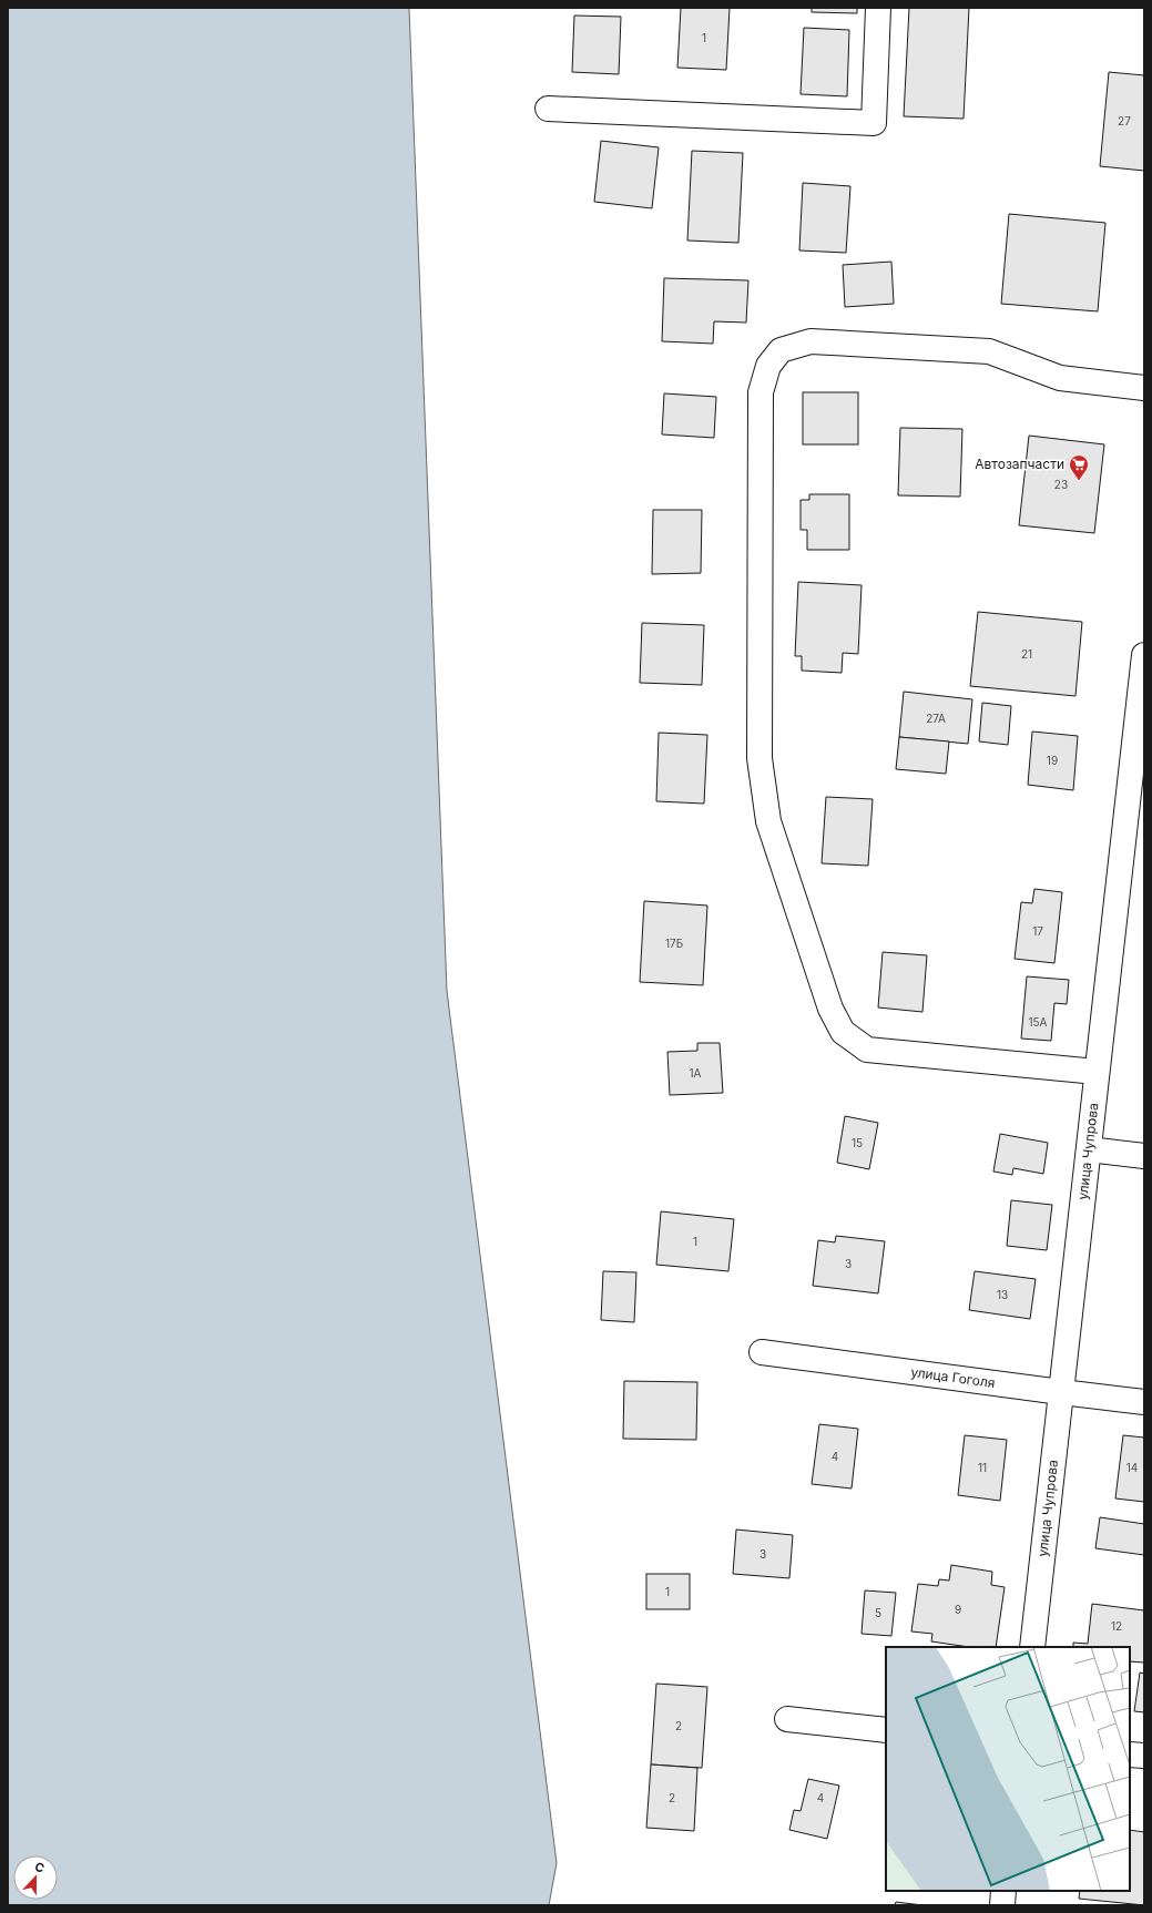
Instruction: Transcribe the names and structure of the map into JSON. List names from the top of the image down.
{
  "streets": {
    "street": ["улица Чупрова", "улица Гоголя"]
  },
  "crossings": [
    ["улица Чупрова", "улица Гоголя"]
  ],
  "places": {
    "supermarket": ["Автозапчасти"]
  },
  "house_numbers": [
    "1",
    "27",
    "23",
    "21",
    "27А",
    "19",
    "17",
    "17Б",
    "15А",
    "1А",
    "15",
    "1",
    "3",
    "13",
    "4",
    "11",
    "14",
    "3",
    "1",
    "9",
    "5",
    "12",
    "2",
    "2",
    "4"
  ],
  "north": "top"
}
